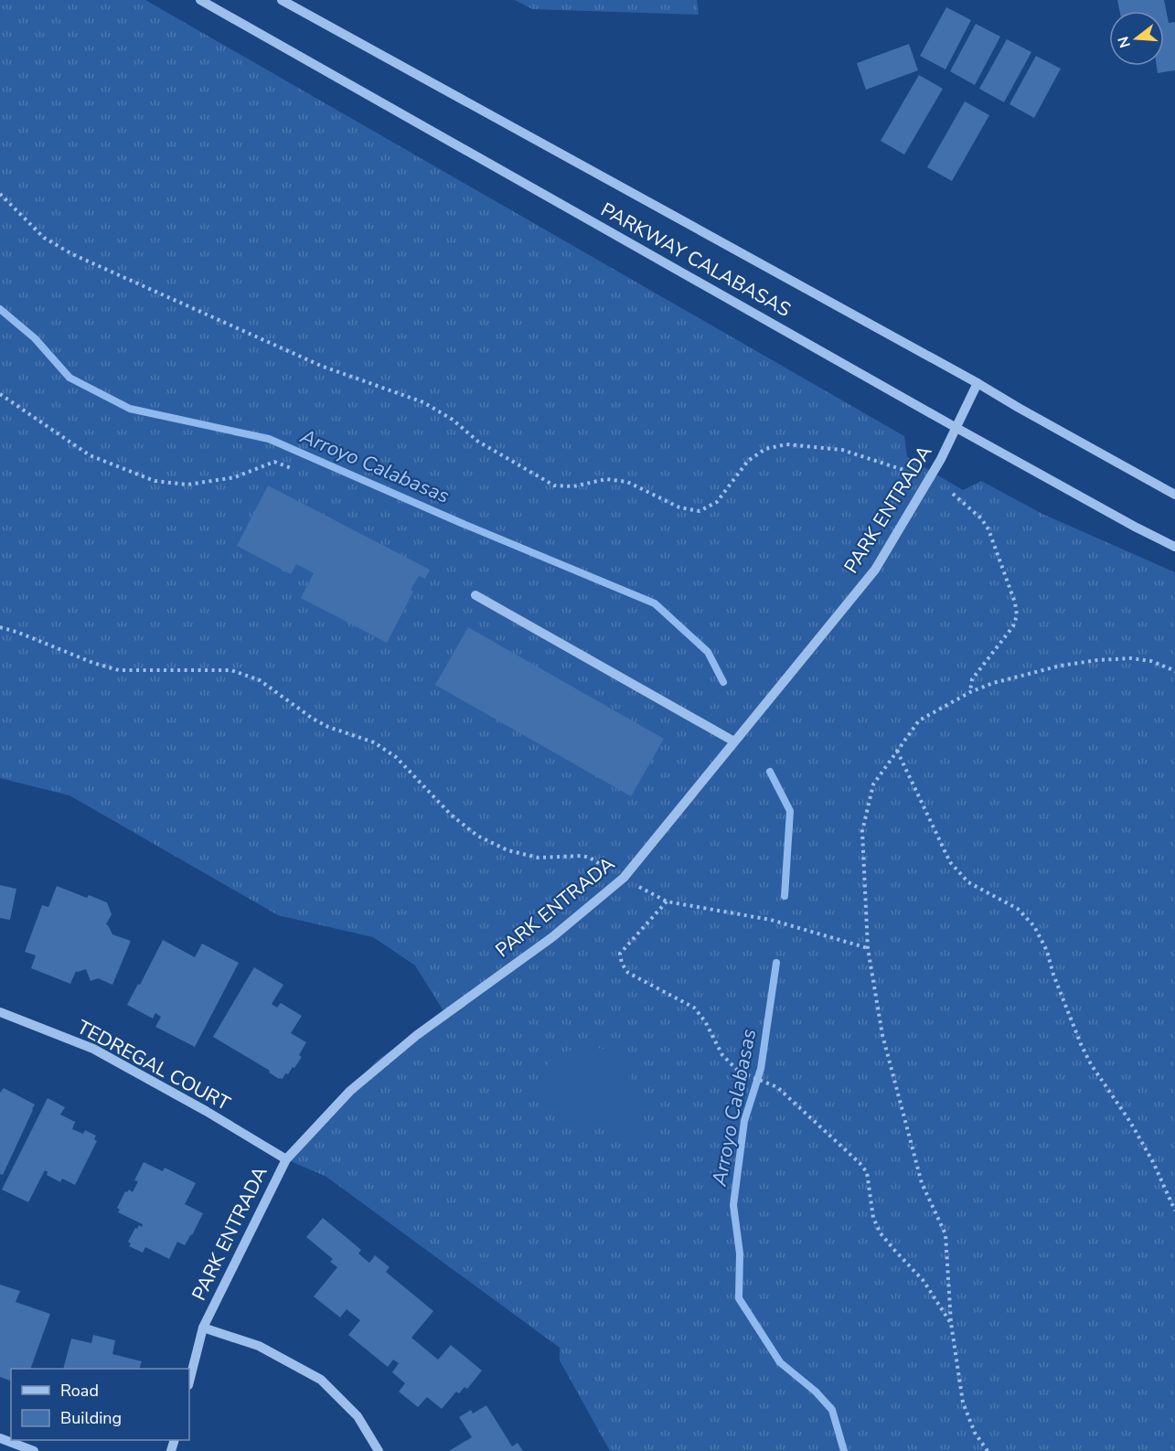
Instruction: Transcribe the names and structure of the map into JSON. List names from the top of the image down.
{
  "streets": {
    "street": ["PARKWAY CALABASAS", "PARK ENTRADA", "TEDREGAL COURT"]
  },
  "crossings": [
    ["PARKWAY CALABASAS", "PARK ENTRADA"],
    ["PARK ENTRADA", "TEDREGAL COURT"]
  ],
  "water": ["Arroyo Calabasas"],
  "legend": ["Road", "Building"],
  "north": "left"
}
